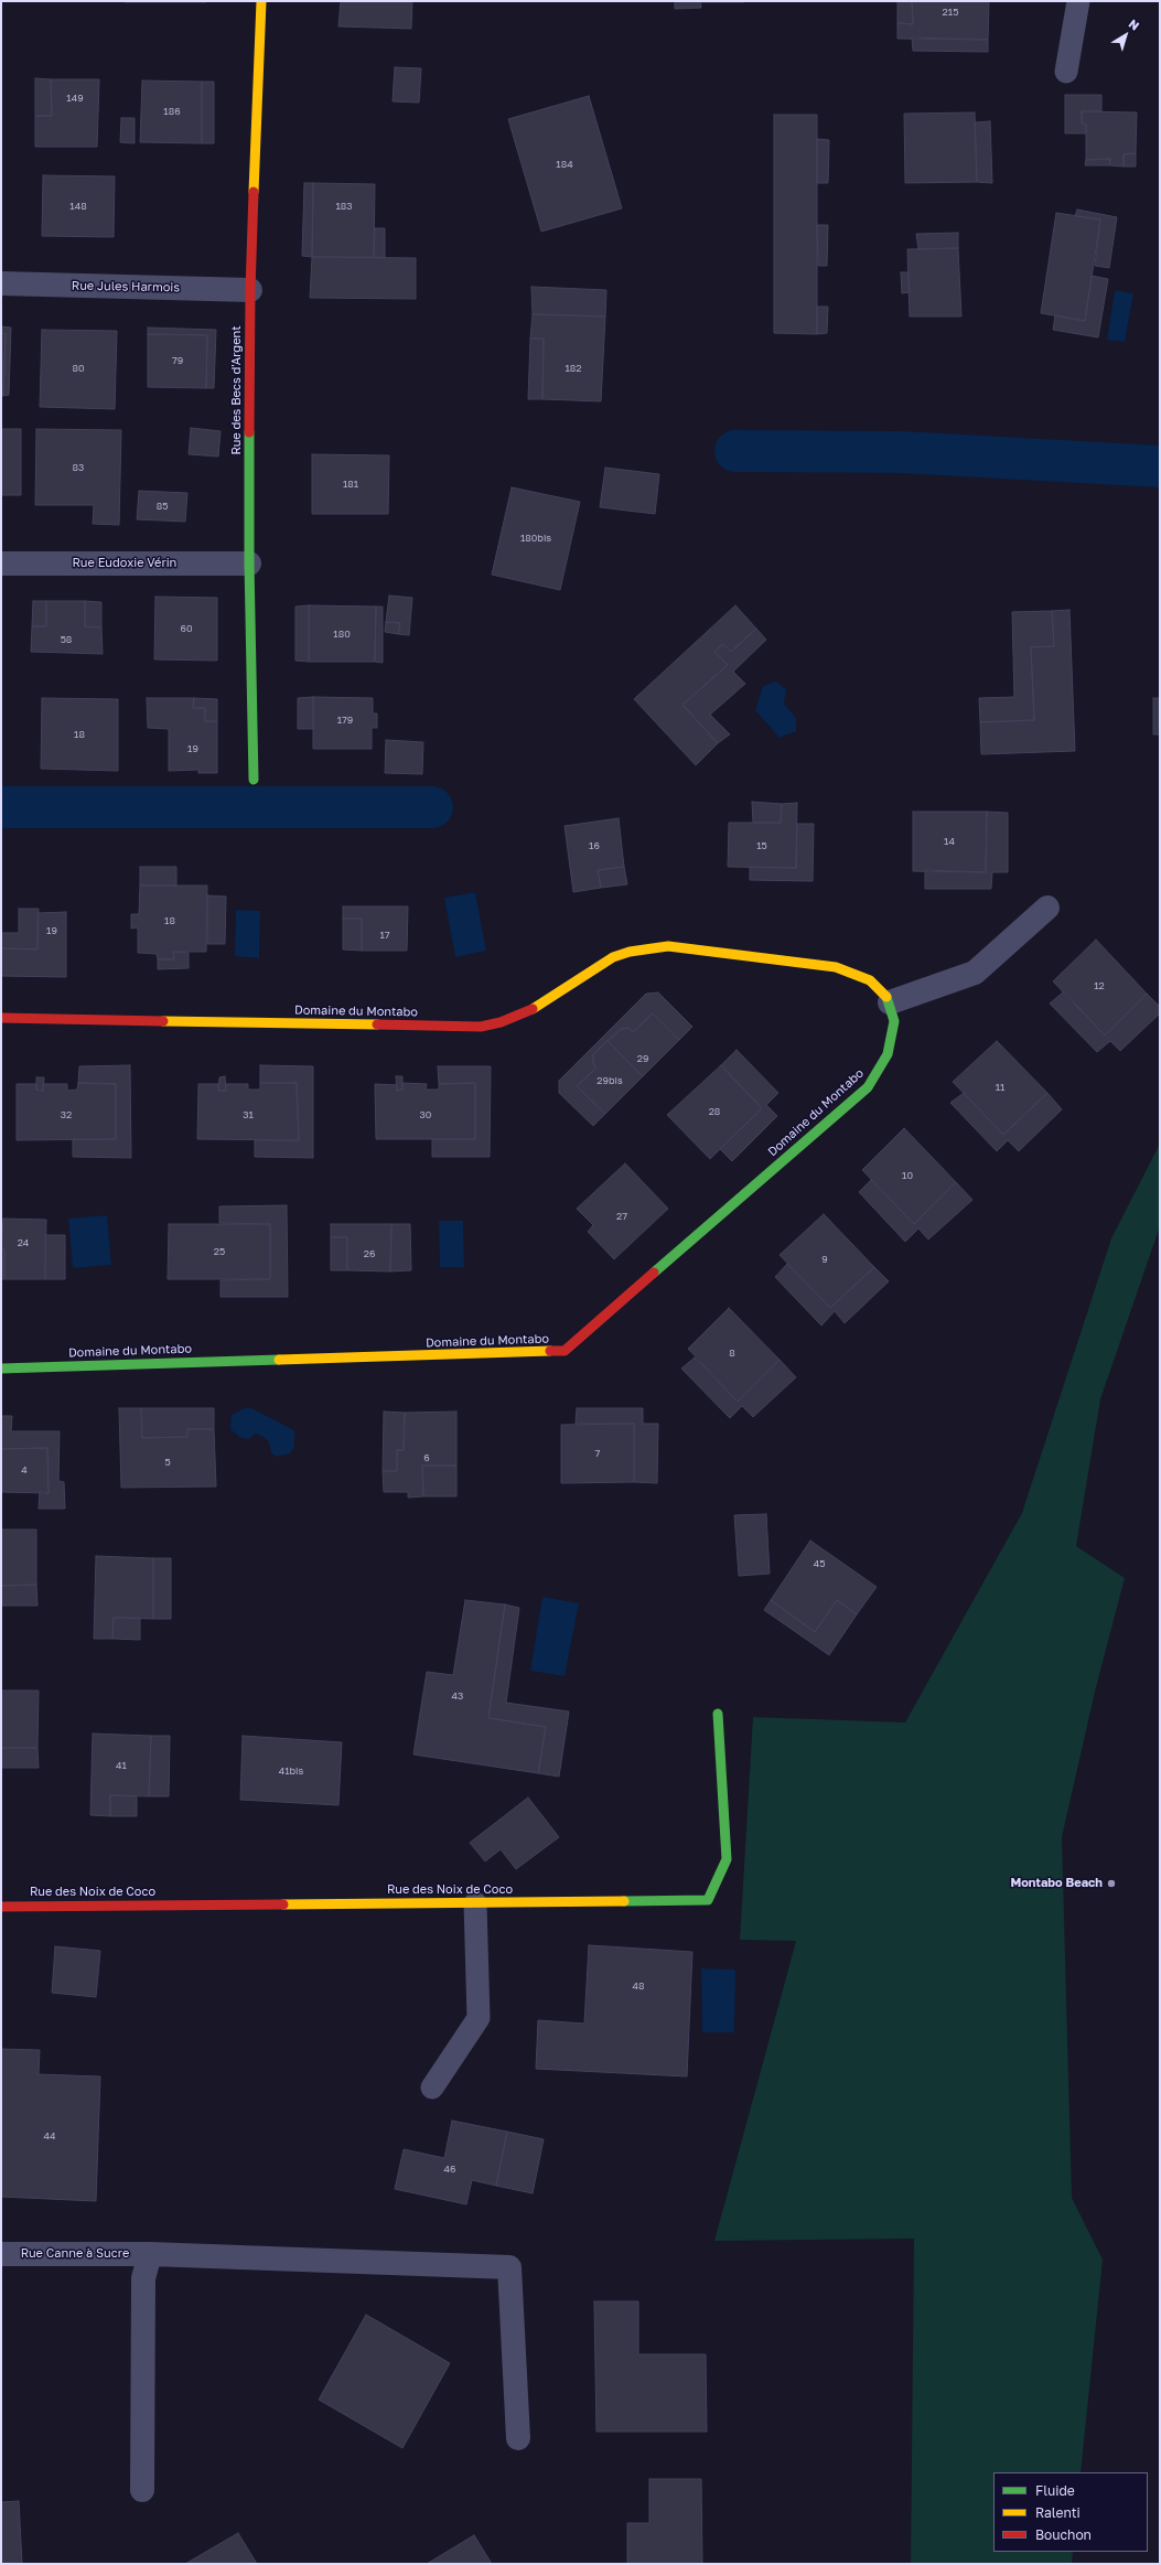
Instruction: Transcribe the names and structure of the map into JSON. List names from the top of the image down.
{
  "streets": {
    "street": [
      "Rue Jules Harmois",
      "Rue des Becs d'Argent",
      "Rue Eudoxie Vérin",
      "Domaine du Montabo",
      "Rue des Noix de Coco",
      "Rue Canne à Sucre"
    ]
  },
  "crossings": [
    ["Rue Jules Harmois", "Rue des Becs d'Argent"],
    ["Rue des Becs d'Argent", "Rue Eudoxie Vérin"]
  ],
  "places": ["Montabo Beach"],
  "house_numbers": [
    "215",
    "149",
    "186",
    "184",
    "148",
    "183",
    "79",
    "80",
    "182",
    "83",
    "181",
    "85",
    "180bis",
    "60",
    "180",
    "58",
    "179",
    "18",
    "19",
    "14",
    "16",
    "15",
    "18",
    "19",
    "17",
    "12",
    "29",
    "29bis",
    "11",
    "28",
    "32",
    "31",
    "30",
    "10",
    "27",
    "24",
    "25",
    "26",
    "9",
    "8",
    "7",
    "6",
    "5",
    "4",
    "45",
    "43",
    "41",
    "41bis",
    "48",
    "44",
    "46"
  ],
  "legend": ["Fluide", "Ralenti", "Bouchon"],
  "north": "top right"
}
